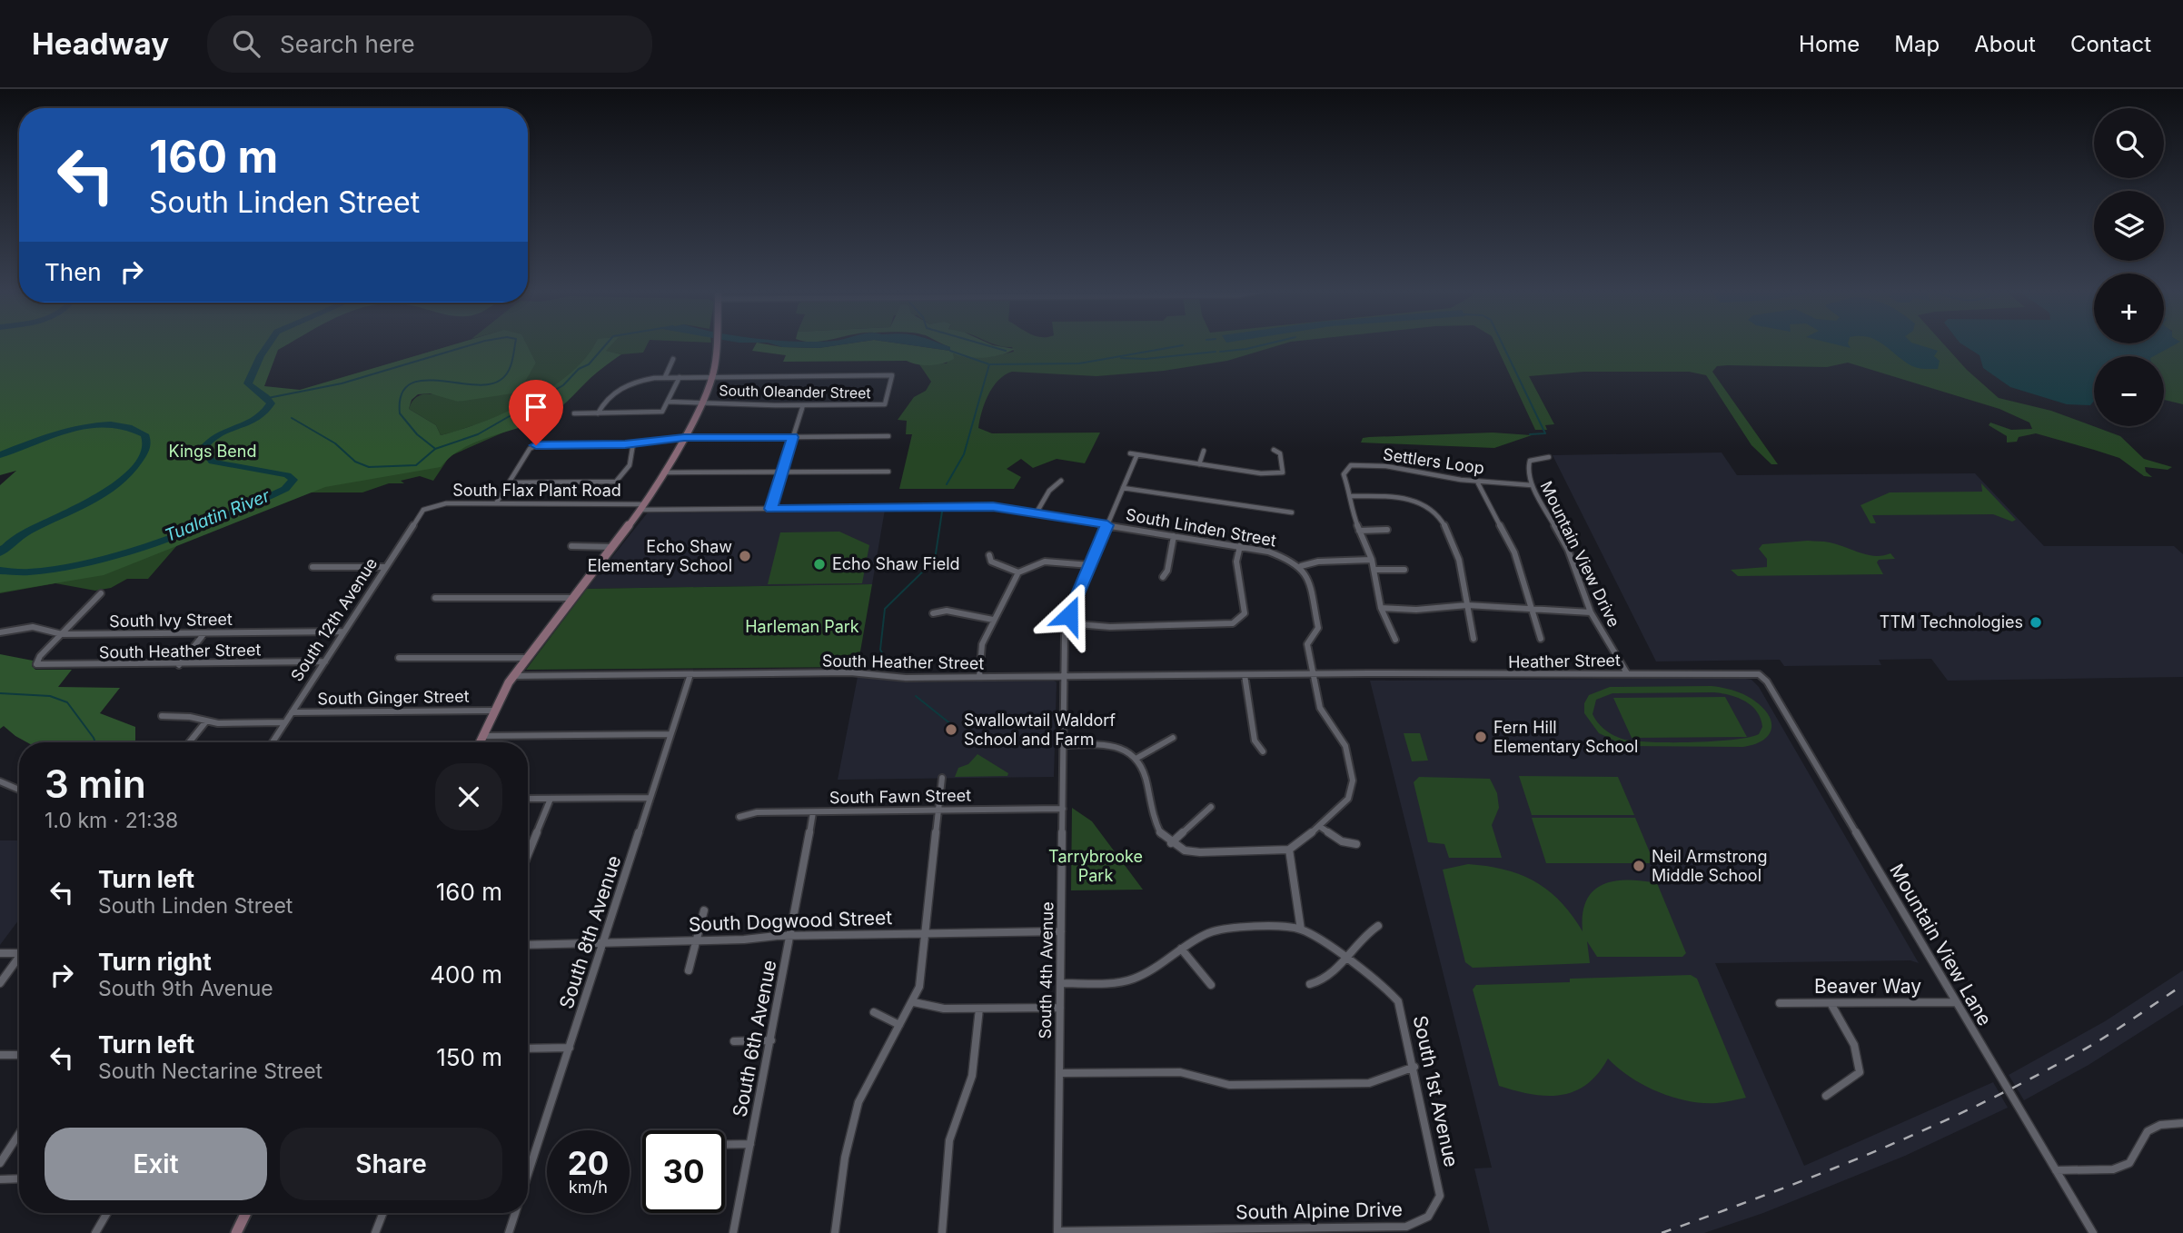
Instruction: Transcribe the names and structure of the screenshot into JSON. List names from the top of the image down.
{
  "streets": {
    "street": [
      "South Oleander Street",
      "Settlers Loop",
      "South Flax Plant Road",
      "South Linden Street",
      "Mountain View Drive",
      "South 12th Avenue",
      "South Ivy Street",
      "South Heather Street",
      "Heather Street",
      "South Ginger Street",
      "South Fawn Street",
      "South Dogwood Street",
      "South 8th Avenue",
      "Mountain View Lane",
      "South 4th Avenue",
      "Beaver Way",
      "South 6th Avenue",
      "South 1st Avenue",
      "South Alpine Drive"
    ]
  },
  "crossings": [
    ["Settlers Loop", "Mountain View Drive"],
    ["South Flax Plant Road", "South Linden Street"],
    ["South Flax Plant Road", "South 12th Avenue"],
    ["South Linden Street", "South 4th Avenue"],
    ["Mountain View Drive", "Heather Street"],
    ["South 12th Avenue", "South Ivy Street"],
    ["South 12th Avenue", "South Heather Street"],
    ["South 12th Avenue", "South Ginger Street"],
    ["South Ivy Street", "South Heather Street"],
    ["South Heather Street", "Heather Street"],
    ["South Heather Street", "South 8th Avenue"],
    ["South Heather Street", "South 4th Avenue"],
    ["Heather Street", "Mountain View Lane"],
    ["South Fawn Street", "South 4th Avenue"],
    ["South Fawn Street", "South 6th Avenue"],
    ["South Dogwood Street", "South 8th Avenue"],
    ["South Dogwood Street", "South 4th Avenue"],
    ["South Dogwood Street", "South 6th Avenue"],
    ["Mountain View Lane", "Beaver Way"],
    ["South 4th Avenue", "South Alpine Drive"],
    ["South 1st Avenue", "South Alpine Drive"]
  ],
  "water": ["Tualatin River"],
  "parks": ["Kings Bend", "Harleman Park", "Tarrybrooke Park"],
  "places": [
    "Echo Shaw Elementary School",
    "Echo Shaw Field",
    "TTM Technologies",
    "Swallowtail Waldorf School and Farm",
    "Fern Hill Elementary School",
    "Neil Armstrong Middle School"
  ],
  "page": {
    "header": "Headway",
    "search": "Search here",
    "nav": [
      "Home",
      "Map",
      "About",
      "Contact"
    ],
    "map_buttons": ["+", "−"],
    "turn": ["160 m", "South Linden Street"],
    "then": "Then",
    "heading": ["3 min", "1.0 km · 21:38"],
    "list": [
      {
        "name": "Turn left",
        "note": "South Linden Street",
        "value": "160 m"
      },
      {
        "name": "Turn right",
        "note": "South 9th Avenue",
        "value": "400 m"
      },
      {
        "name": "Turn left",
        "note": "South Nectarine Street",
        "value": "150 m"
      }
    ],
    "buttons": ["Exit", "Share"],
    "speed": "20 km/h",
    "limit": "30"
  }
}
